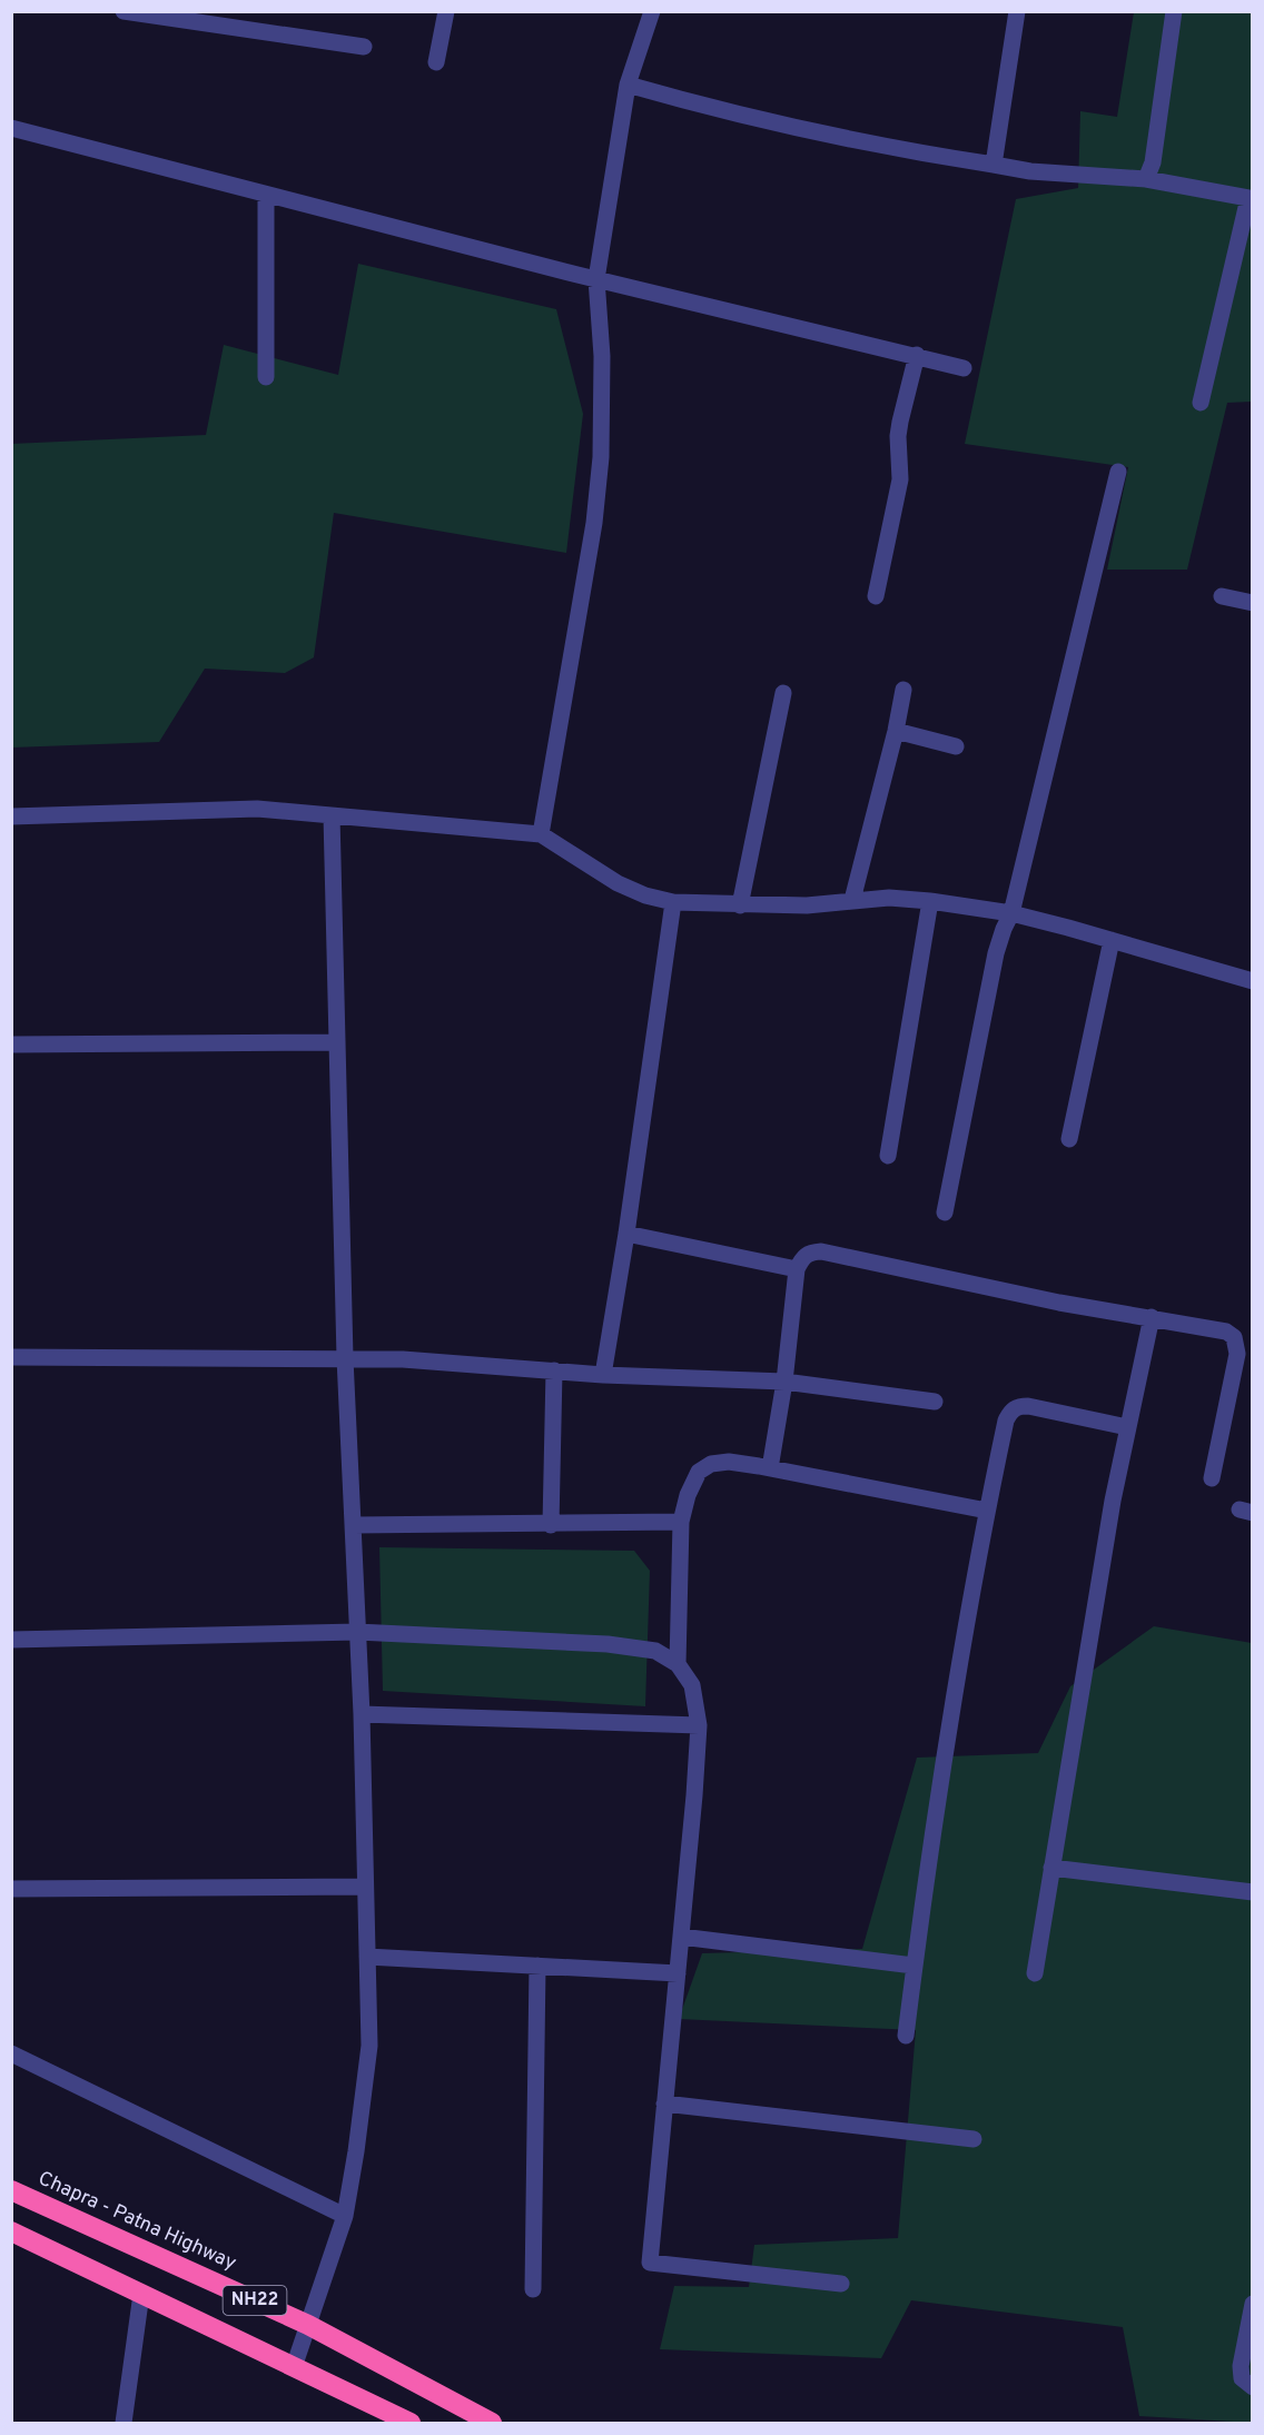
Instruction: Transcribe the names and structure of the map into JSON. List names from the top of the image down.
{
  "streets": {
    "highway": ["Chapra - Patna Highway", "NH22"]
  }
}
